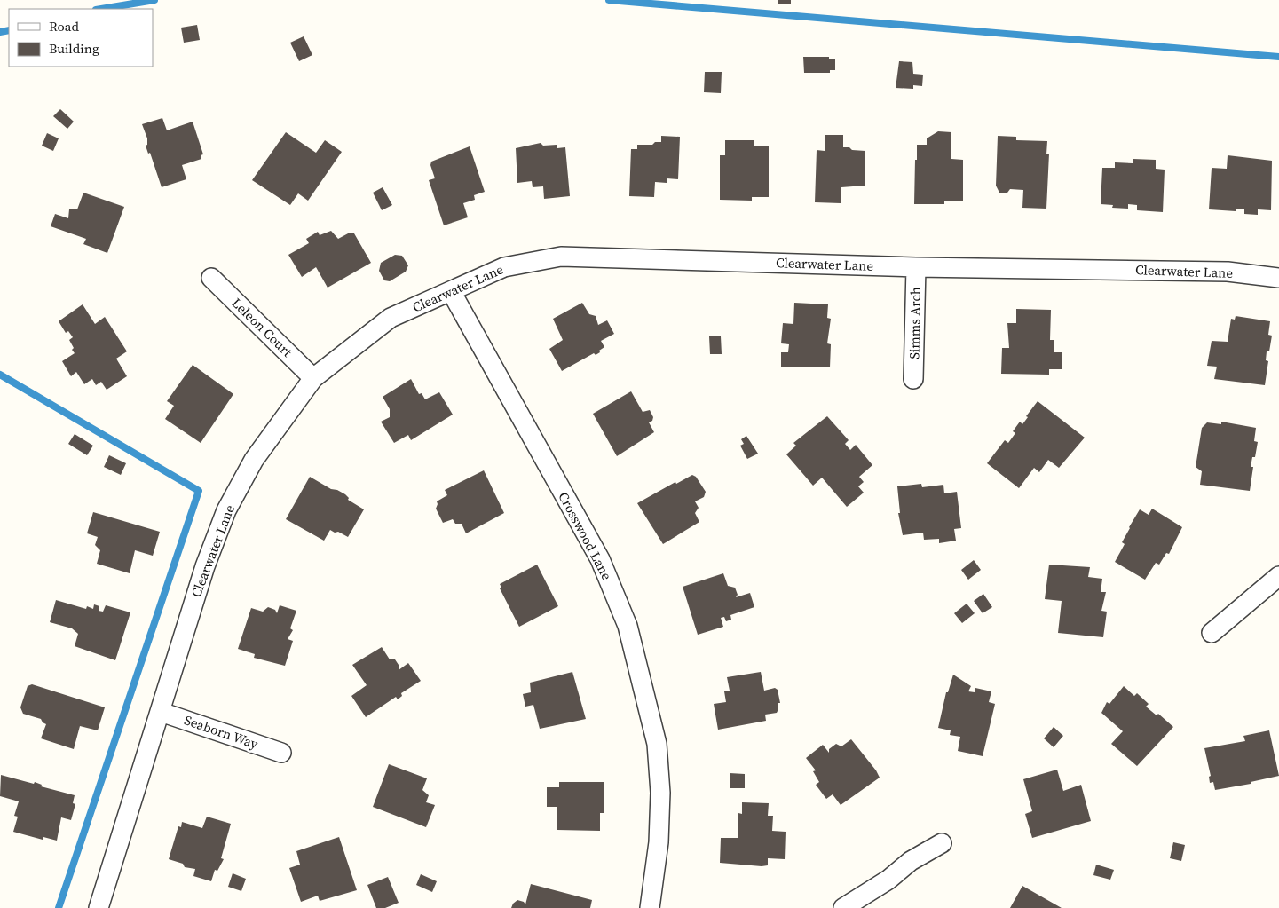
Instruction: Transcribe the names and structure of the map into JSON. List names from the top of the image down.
{
  "streets": {
    "street": [
      "Clearwater Lane",
      "Simms Arch",
      "Leleon Court",
      "Crosswood Lane",
      "Seaborn Way"
    ]
  },
  "crossings": [
    ["Clearwater Lane", "Simms Arch"],
    ["Clearwater Lane", "Leleon Court"],
    ["Clearwater Lane", "Crosswood Lane"],
    ["Clearwater Lane", "Seaborn Way"]
  ],
  "legend": ["Road", "Building"]
}
